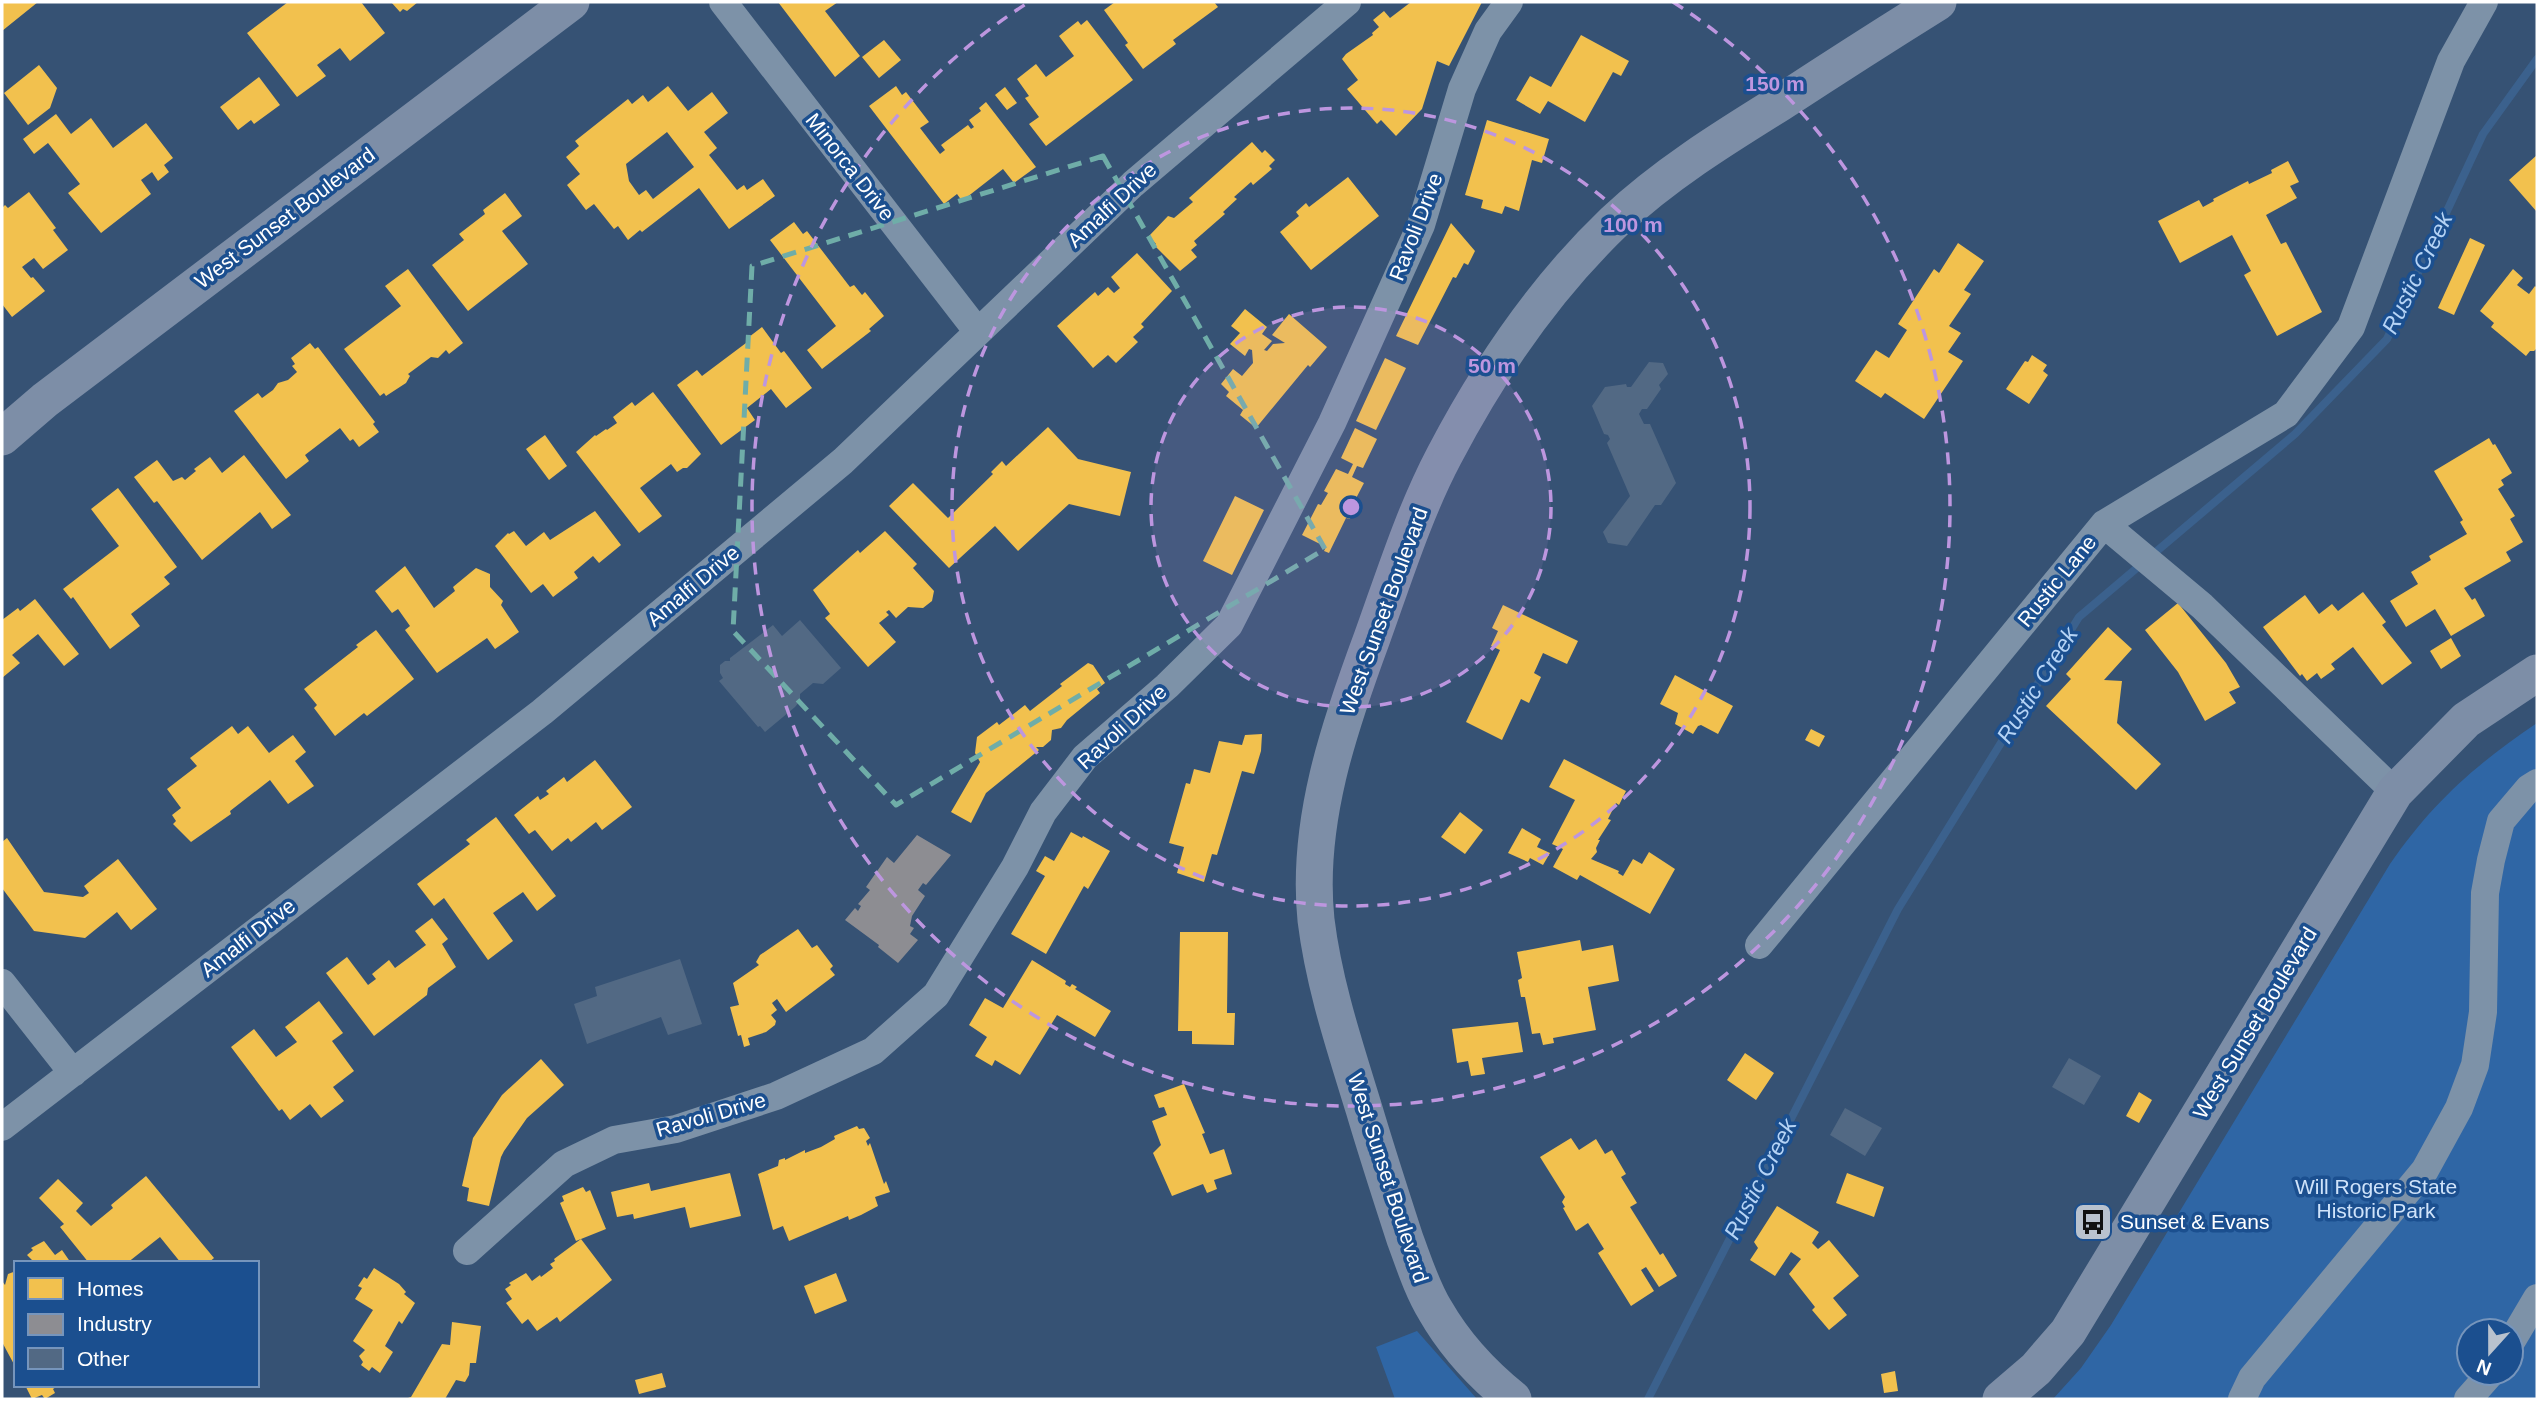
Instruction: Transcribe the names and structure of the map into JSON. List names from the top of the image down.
{
  "streets": {
    "main road": ["West Sunset Boulevard"],
    "street": [
      "Minorca Drive",
      "Amalfi Drive",
      "Ravoli Drive",
      "Rustic Lane"
    ]
  },
  "crossings": [
    ["Minorca Drive", "Amalfi Drive"],
    ["West Sunset Boulevard", "Rustic Lane"]
  ],
  "water": ["Rustic Creek"],
  "parks": ["Will Rogers State Historic Park"],
  "places": {
    "bus stop": ["Sunset & Evans"]
  },
  "legend": ["Homes", "Industry", "Other"],
  "north": "bottom",
  "rings": ["150 m", "100 m", "50 m"]
}
